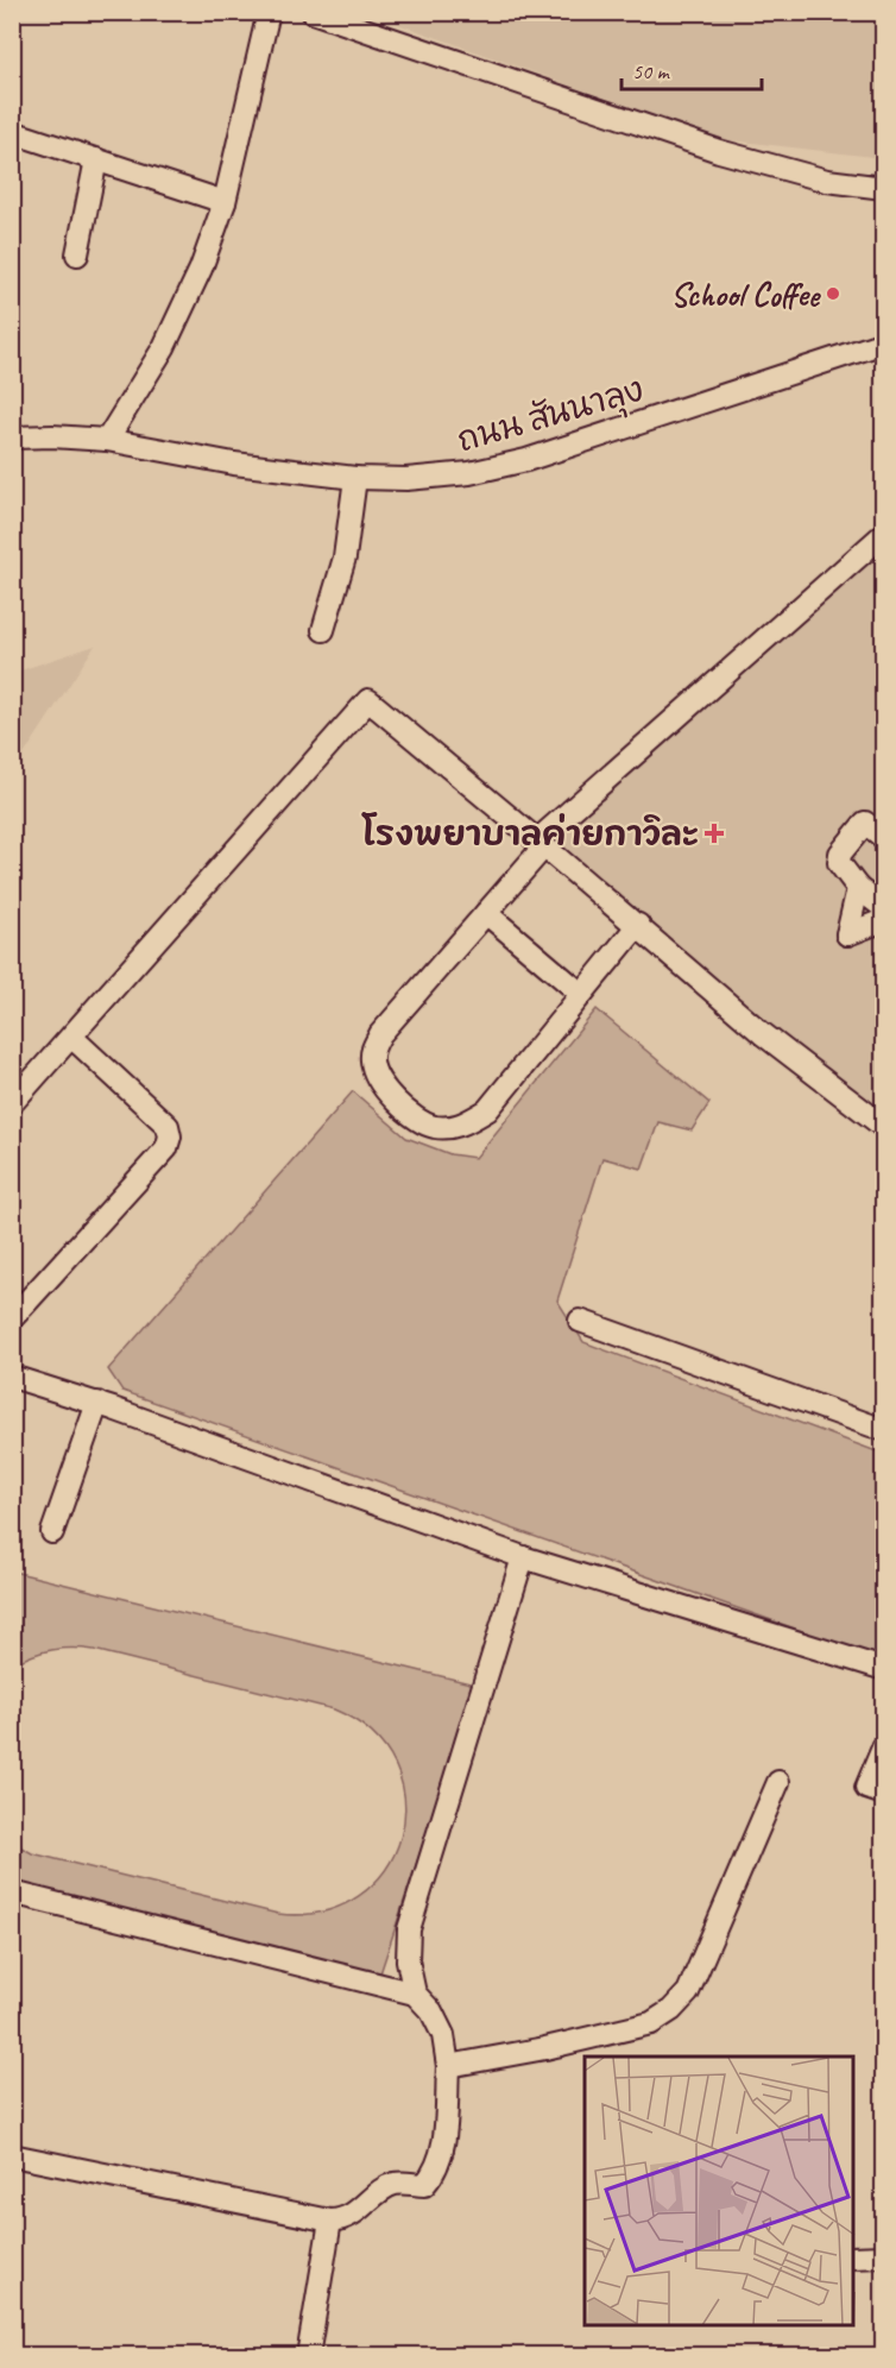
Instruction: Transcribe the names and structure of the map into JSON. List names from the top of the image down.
{
  "streets": {
    "street": ["ถนน สันนาลุง"]
  },
  "places": {
    "other": ["School Coffee"],
    "health": ["โรงพยาบาลค่ายกาวิละ"]
  },
  "scale_bar": "50 m"
}
